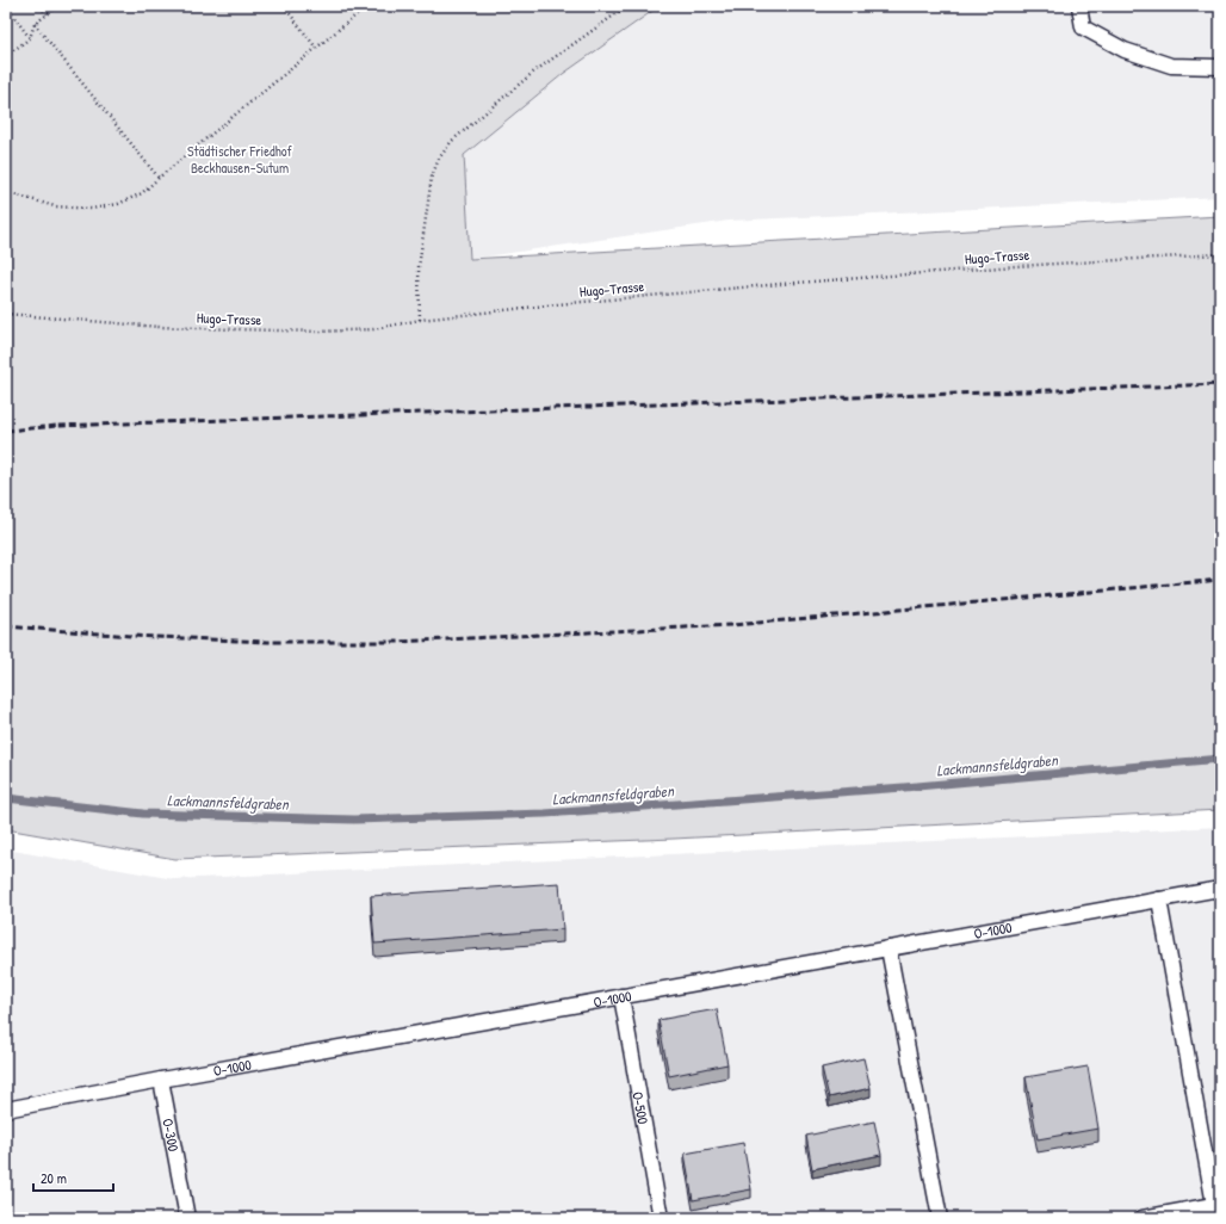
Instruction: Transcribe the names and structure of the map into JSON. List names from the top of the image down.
{
  "streets": {
    "lane": ["O-1000", "O-500", "O-300"],
    "path": ["Hugo-Trasse"]
  },
  "crossings": [
    ["O-1000", "O-500"],
    ["O-1000", "O-300"]
  ],
  "water": ["Lackmannsfeldgraben"],
  "parks": ["Städtischer Friedhof Beckhausen-Sutum"],
  "scale_bar": "20 m"
}
